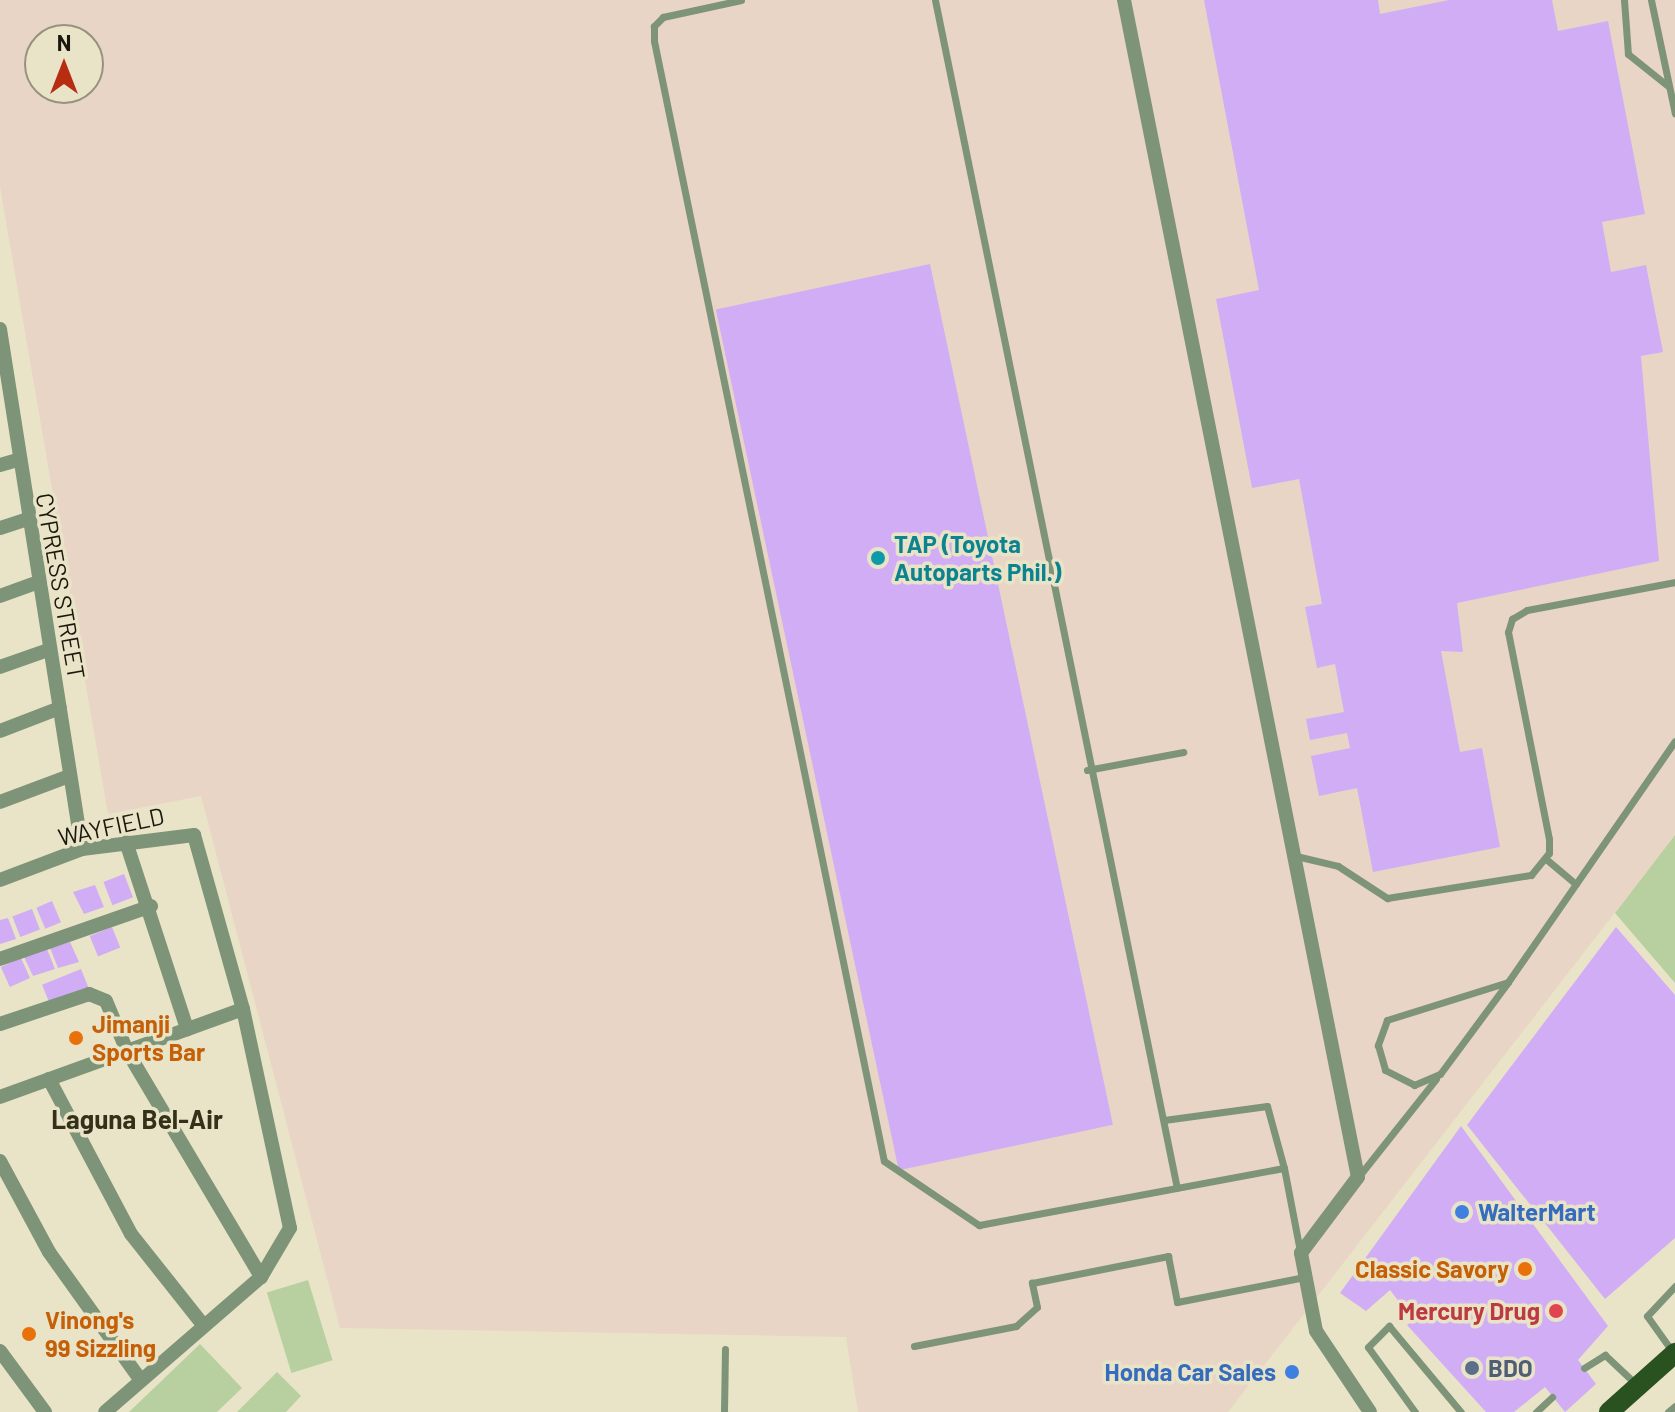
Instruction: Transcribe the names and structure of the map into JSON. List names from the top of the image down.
{
  "streets": {
    "street": ["CYPRESS STREET", "WAYFIELD"]
  },
  "crossings": [
    ["CYPRESS STREET", "WAYFIELD"]
  ],
  "districts": ["Laguna Bel-Air"],
  "places": [
    "TAP (Toyota Autoparts Phil.)",
    "Jimanji Sports Bar",
    "WalterMart",
    "Classic Savory",
    "Mercury Drug",
    "Vinong's 99 Sizzling",
    "BDO",
    "Honda Car Sales"
  ],
  "north": "top"
}
